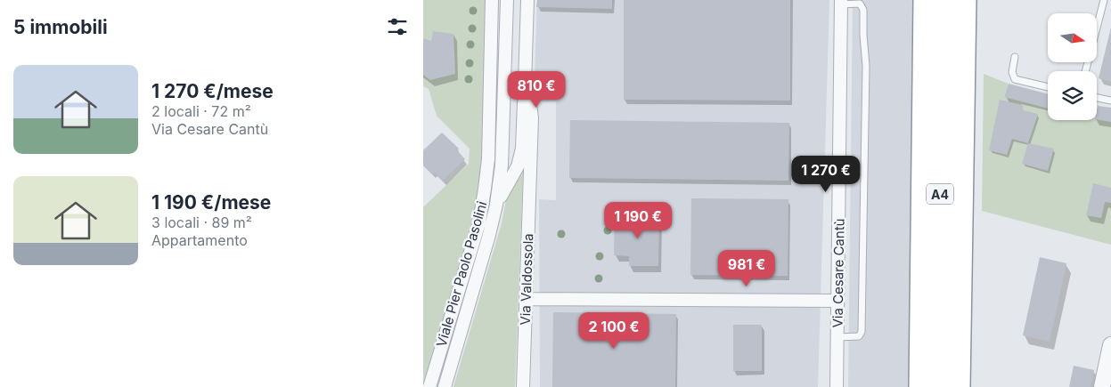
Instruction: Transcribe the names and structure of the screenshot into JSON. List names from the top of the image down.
{
  "streets": {
    "highway": ["A4"],
    "street": ["Via Cesare Cantù", "Viale Pier Paolo Pasolini", "Via Valdossola"]
  },
  "crossings": [
    ["Viale Pier Paolo Pasolini", "Via Valdossola"]
  ],
  "north": "right",
  "page": {
    "heading": "5 immobili",
    "list": [
      {
        "name": "1 270 €/mese",
        "note": "2 locali · 72 m² · Via Cesare Cantù"
      },
      {
        "name": "1 190 €/mese",
        "note": "3 locali · 89 m² · Appartamento"
      }
    ],
    "price": [
      "810 €",
      "1 270 €",
      "1 190 €",
      "981 €",
      "2 100 €"
    ]
  }
}
